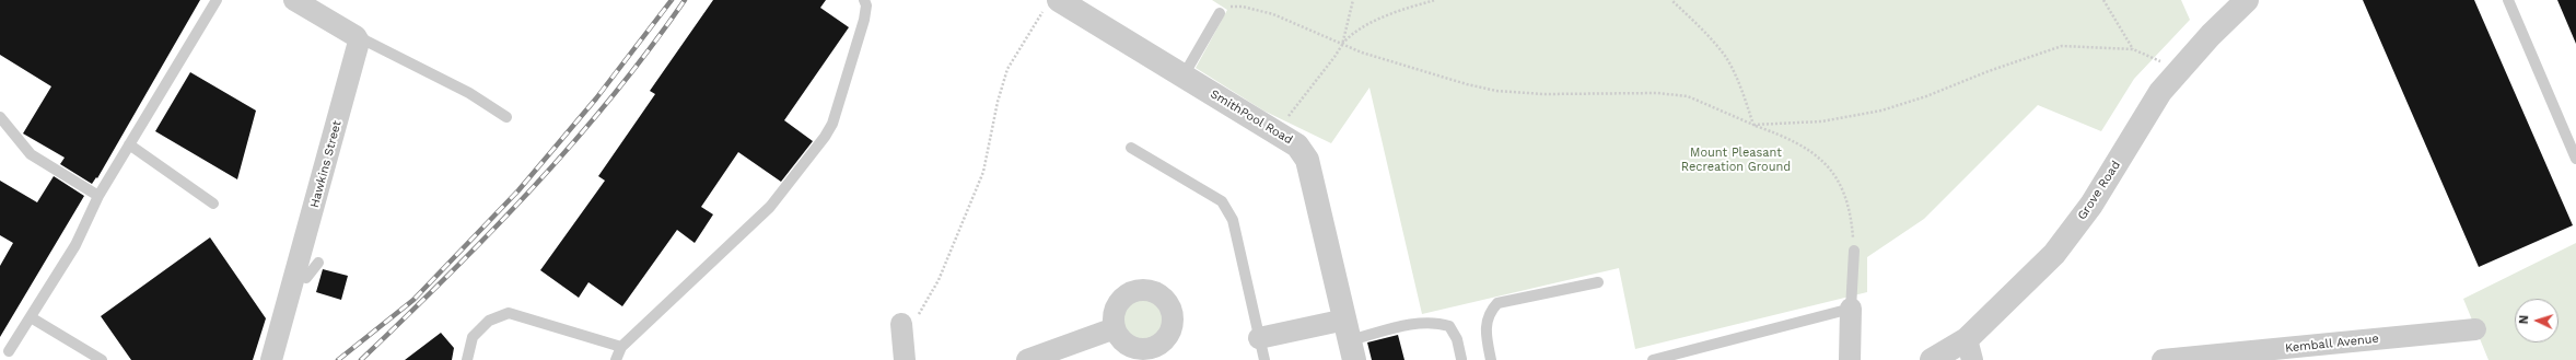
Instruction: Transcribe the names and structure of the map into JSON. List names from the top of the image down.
{
  "streets": {
    "street": [
      "SmithPool Road",
      "Hawkins Street",
      "Grove Road",
      "Kemball Avenue"
    ]
  },
  "parks": ["Mount Pleasant Recreation Ground"],
  "north": "left"
}
